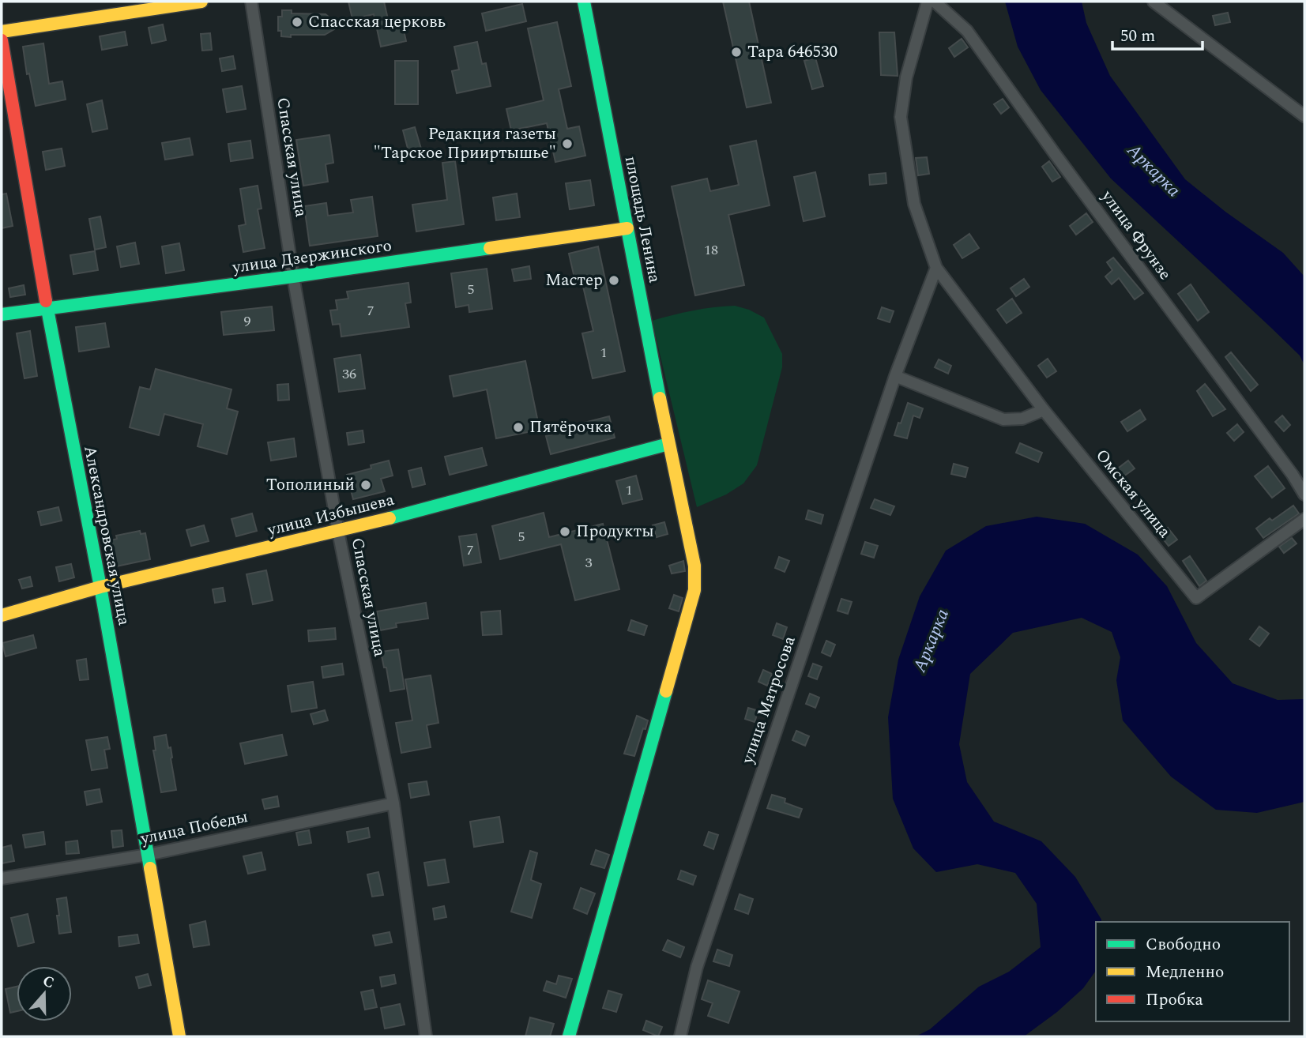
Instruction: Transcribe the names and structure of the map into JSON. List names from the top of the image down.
{
  "streets": {
    "street": [
      "Спасская улица",
      "площадь Ленина",
      "улица Фрунзе",
      "улица Дзержинского",
      "Омская улица",
      "улица Избышева",
      "Александровская улица",
      "улица Матросова",
      "улица Победы"
    ]
  },
  "crossings": [
    ["Спасская улица", "улица Дзержинского"],
    ["Спасская улица", "улица Избышева"],
    ["Спасская улица", "улица Победы"],
    ["площадь Ленина", "улица Дзержинского"],
    ["площадь Ленина", "улица Избышева"],
    ["улица Дзержинского", "Александровская улица"],
    ["улица Избышева", "Александровская улица"],
    ["Александровская улица", "улица Победы"]
  ],
  "water": ["Аркарка"],
  "places": [
    "Спасская церковь",
    "Тара 646530",
    "Редакция газеты \"Тарское Прииртышье\"",
    "Мастер",
    "Пятёрочка",
    "Тополиный",
    "Продукты"
  ],
  "house_numbers": [
    "18",
    "5",
    "7",
    "9",
    "1",
    "36",
    "1",
    "5",
    "7",
    "3"
  ],
  "legend": ["Свободно", "Медленно", "Пробка"],
  "scale_bar": "50 m",
  "north": "top"
}
